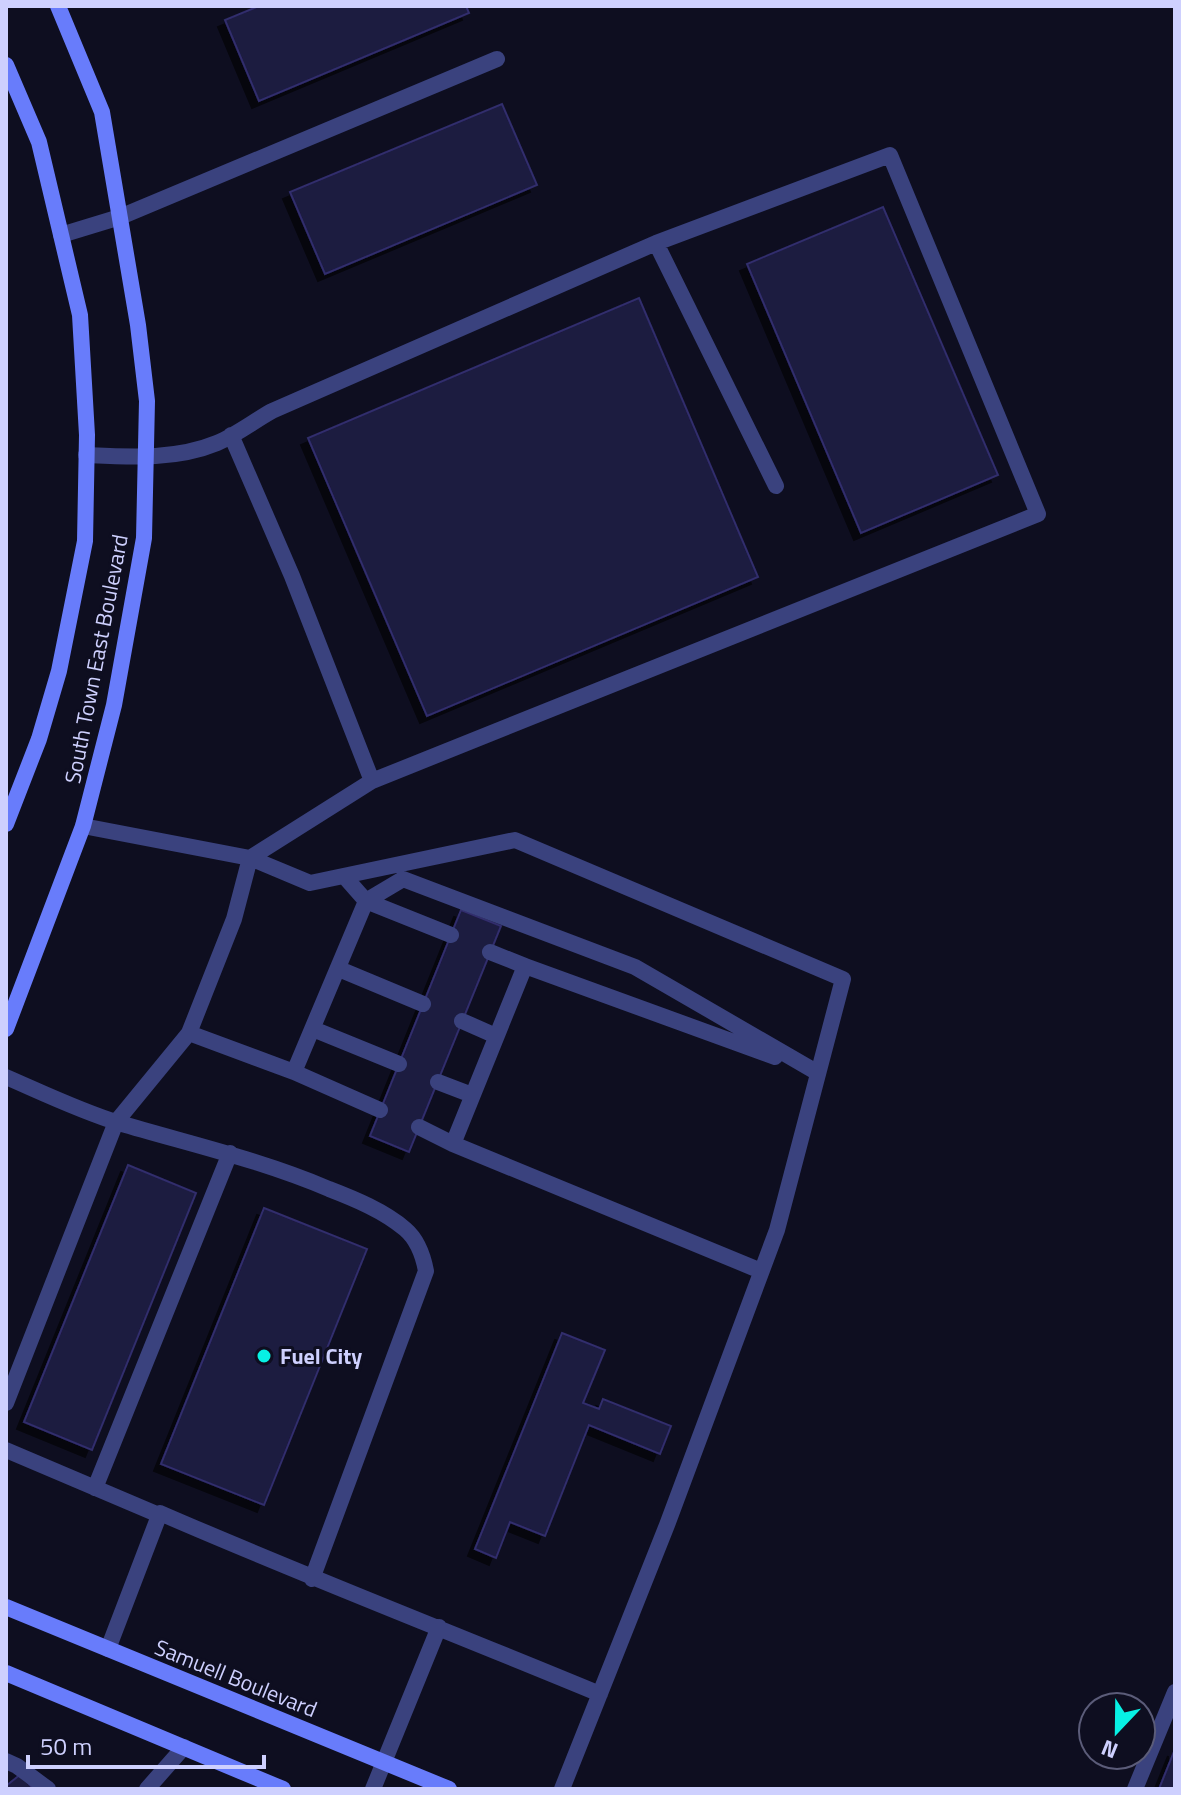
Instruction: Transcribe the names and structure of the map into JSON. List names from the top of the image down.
{
  "streets": {
    "main road": ["South Town East Boulevard", "Samuell Boulevard"]
  },
  "places": ["Fuel City"],
  "scale_bar": "50 m",
  "north": "bottom"
}
